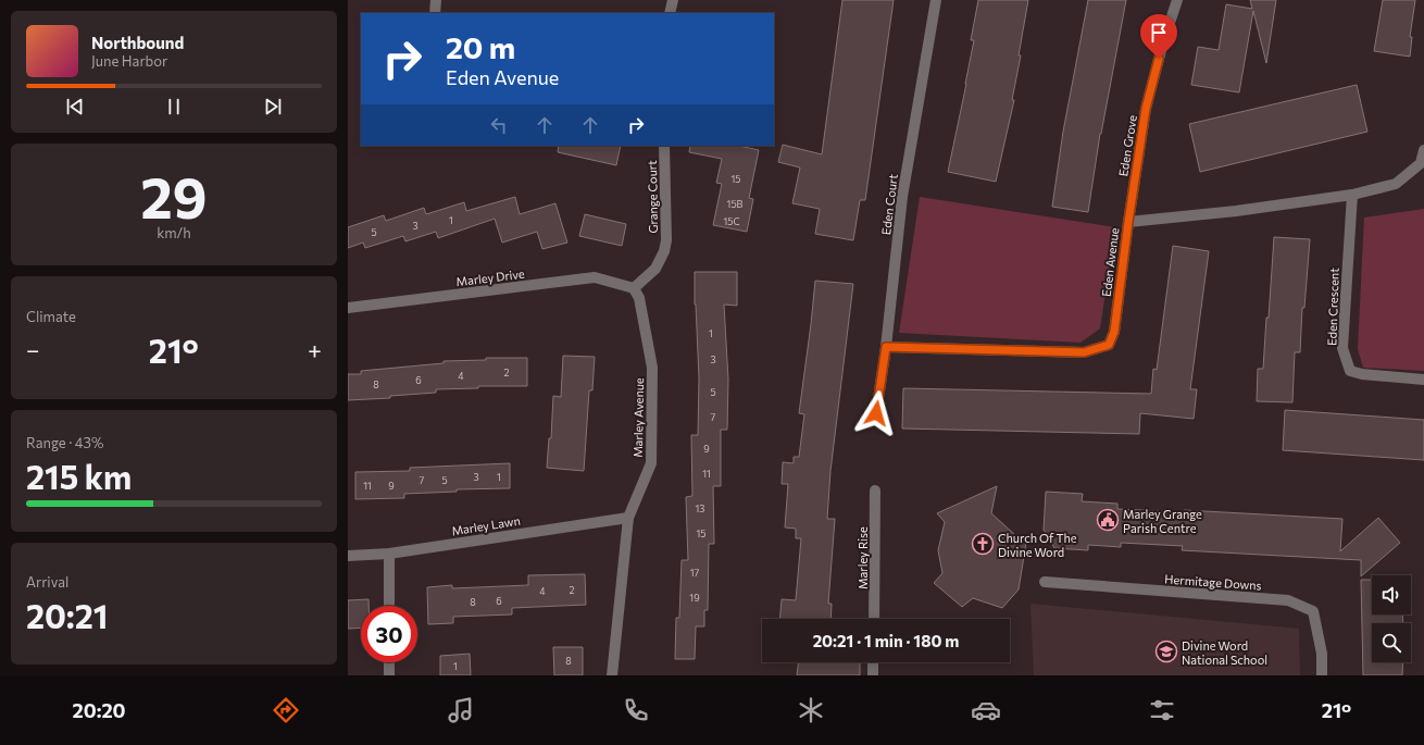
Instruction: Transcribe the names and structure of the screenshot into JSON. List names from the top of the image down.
{
  "streets": {
    "street": [
      "Eden Grove",
      "Grange Court",
      "Eden Court",
      "Eden Avenue",
      "Marley Drive",
      "Eden Crescent",
      "Marley Avenue",
      "Marley Lawn",
      "Marley Rise",
      "Hermitage Downs"
    ]
  },
  "crossings": [
    ["Eden Grove", "Eden Avenue"],
    ["Grange Court", "Marley Drive"],
    ["Grange Court", "Marley Avenue"],
    ["Eden Court", "Eden Avenue"],
    ["Eden Avenue", "Eden Crescent"],
    ["Marley Drive", "Marley Avenue"],
    ["Marley Avenue", "Marley Lawn"]
  ],
  "places": {
    "public building": ["Marley Grange Parish Centre"],
    "church": ["Church Of The Divine Word"],
    "school or university": ["Divine Word National School"]
  },
  "house_numbers": [
    "15",
    "15B",
    "1",
    "15C",
    "3",
    "5",
    "1",
    "3",
    "2",
    "4",
    "6",
    "8",
    "5",
    "7",
    "9",
    "11",
    "3",
    "1",
    "7",
    "5",
    "11",
    "9",
    "13",
    "15",
    "17",
    "2",
    "4",
    "19",
    "6",
    "8",
    "8",
    "1"
  ],
  "page": {
    "turn": ["20 m", "Eden Avenue"],
    "song": ["Northbound", "June Harbor"],
    "tile": [
      ["29", "km/h"],
      "Climate",
      ["Range · 43%", "215 km"],
      ["Arrival", "20:21"]
    ],
    "heat": ["−", "21°", "+"],
    "limit": "30",
    "trip": "20:21 · 1 min · 180 m",
    "tabs": ["20:20", "21°"]
  }
}
